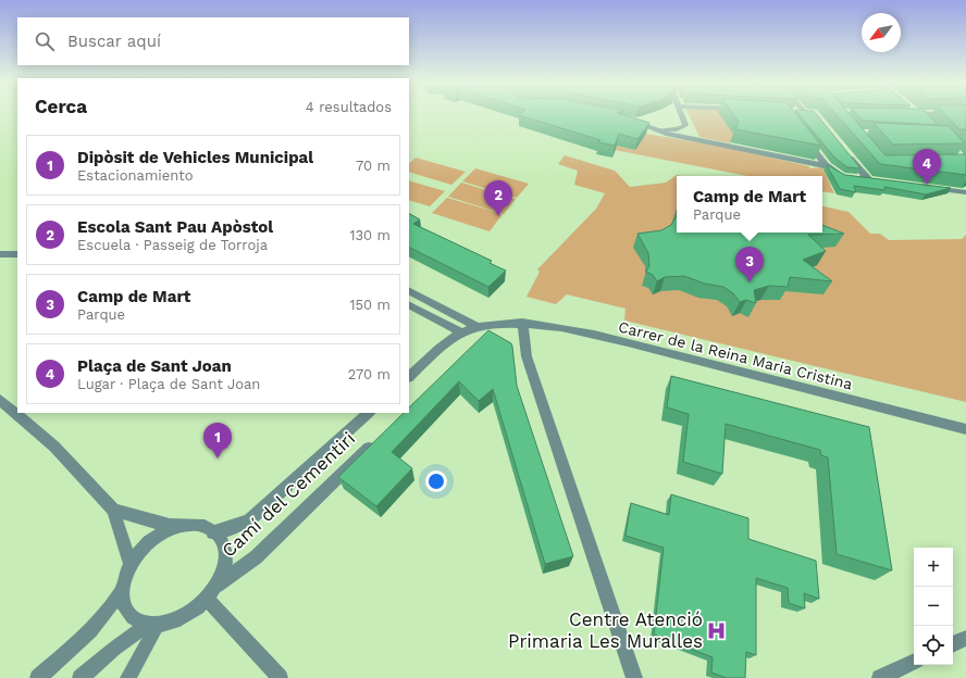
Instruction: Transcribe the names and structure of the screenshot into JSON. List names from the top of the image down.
{
  "streets": {
    "street": ["Carrer de la Reina Maria Cristina", "Camí del Cementiri"]
  },
  "places": {
    "hospital": ["Centre Atenció Primaria Les Muralles"]
  },
  "north": "bottom left",
  "page": {
    "search": "Buscar aquí",
    "heading": ["Cerca", "4 resultados"],
    "list": [
      {
        "mark": "1",
        "name": "Dipòsit de Vehicles Municipal",
        "note": "Estacionamiento",
        "value": "70 m"
      },
      {
        "mark": "2",
        "name": "Escola Sant Pau Apòstol",
        "note": "Escuela · Passeig de Torroja",
        "value": "130 m"
      },
      {
        "mark": "3",
        "name": "Camp de Mart",
        "note": "Parque",
        "value": "150 m"
      },
      {
        "mark": "4",
        "name": "Plaça de Sant Joan",
        "note": "Lugar · Plaça de Sant Joan",
        "value": "270 m"
      }
    ],
    "pins": [
      "4",
      "2",
      "3",
      "1"
    ],
    "popup": ["Camp de Mart", "Parque"],
    "map_buttons": ["+", "−"]
  }
}
